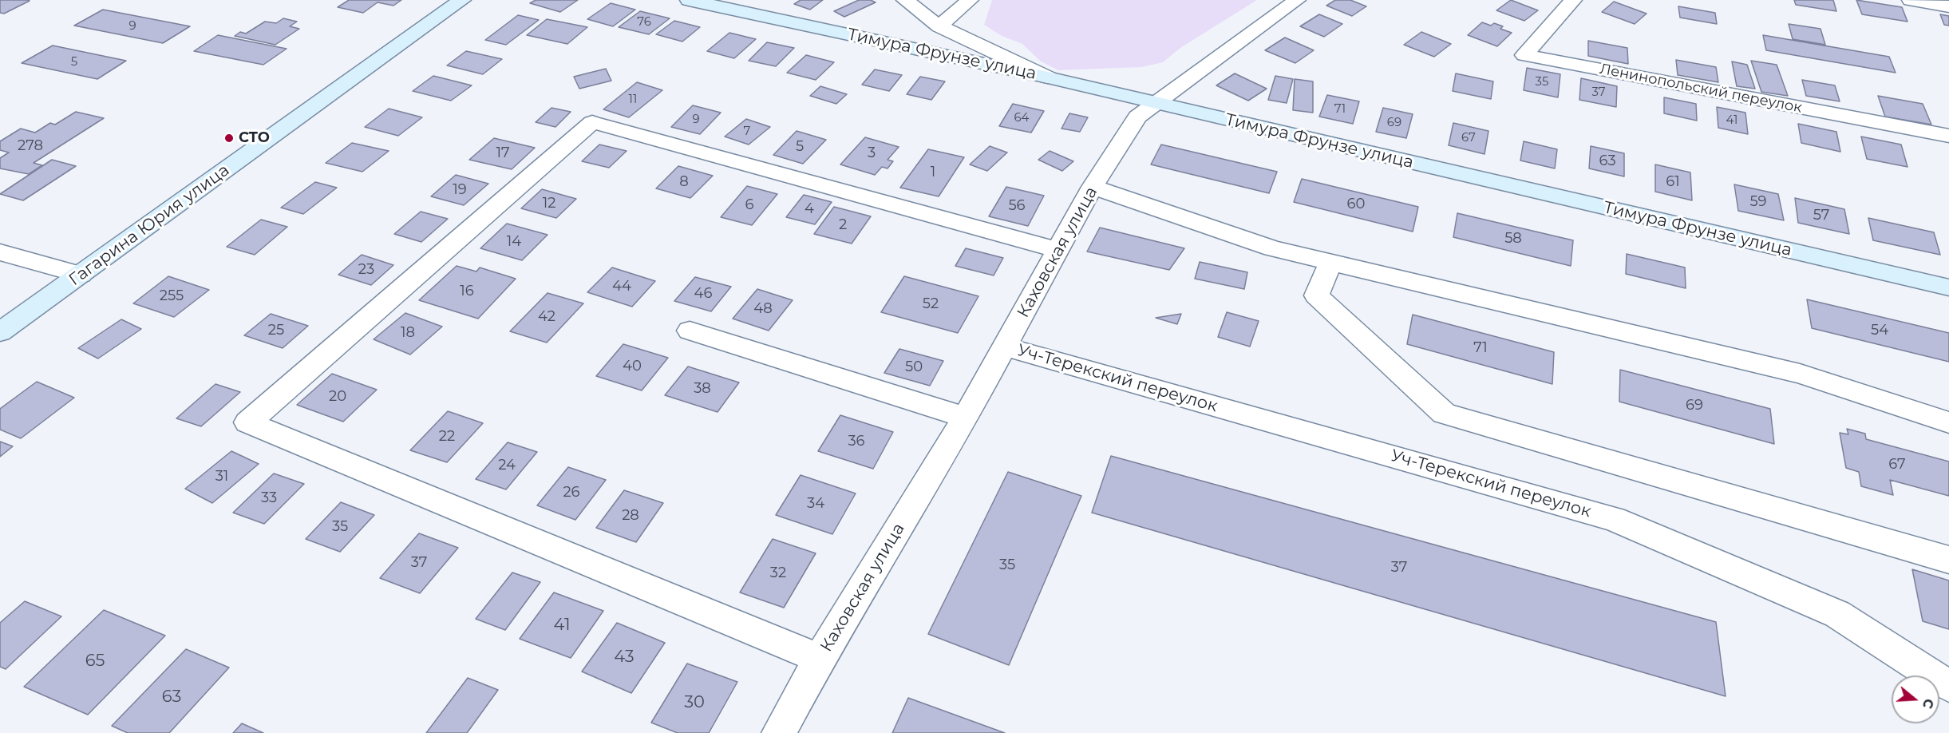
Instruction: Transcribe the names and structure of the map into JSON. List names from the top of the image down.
{
  "streets": {
    "main road": ["Тимура Фрунзе улица", "Гагарина Юрия улица"],
    "street": ["Ленинопольский переулок", "Каховская улица", "Уч-Терекский переулок"]
  },
  "crossings": [
    ["Тимура Фрунзе улица", "Каховская улица"],
    ["Каховская улица", "Уч-Терекский переулок"]
  ],
  "places": ["CTO"],
  "house_numbers": [
    "76",
    "9",
    "5",
    "35",
    "37",
    "11",
    "71",
    "64",
    "9",
    "41",
    "69",
    "7",
    "67",
    "278",
    "5",
    "17",
    "3",
    "63",
    "1",
    "8",
    "61",
    "19",
    "59",
    "12",
    "60",
    "6",
    "56",
    "4",
    "57",
    "2",
    "58",
    "14",
    "23",
    "44",
    "16",
    "46",
    "255",
    "52",
    "48",
    "42",
    "25",
    "54",
    "18",
    "71",
    "40",
    "50",
    "38",
    "20",
    "69",
    "22",
    "36",
    "67",
    "24",
    "31",
    "26",
    "33",
    "34",
    "28",
    "35",
    "37",
    "35",
    "37",
    "32",
    "41",
    "43",
    "65",
    "63",
    "30"
  ],
  "north": "right"
}
